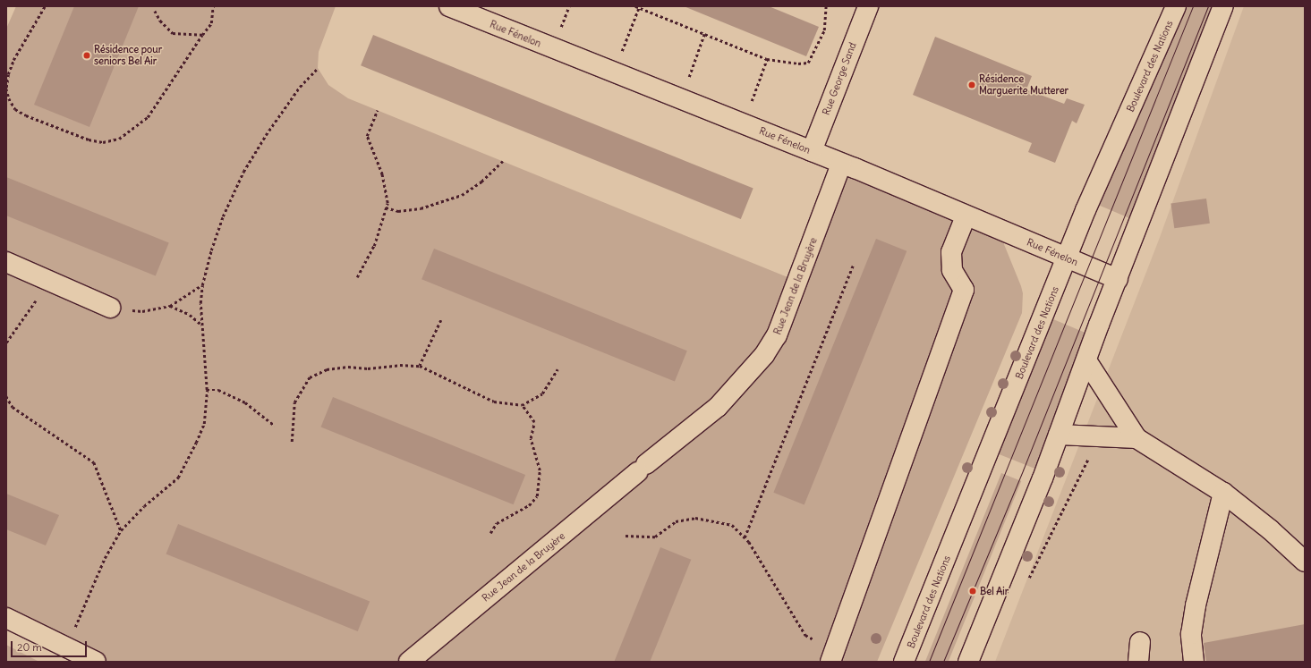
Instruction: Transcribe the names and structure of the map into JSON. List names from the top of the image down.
{
  "streets": {
    "street": [
      "Rue Fénelon",
      "Boulevard des Nations",
      "Rue George Sand",
      "Rue Jean de la Bruyère"
    ]
  },
  "crossings": [
    ["Rue Fénelon", "Boulevard des Nations"],
    ["Rue Fénelon", "Rue George Sand"],
    ["Rue Fénelon", "Rue Jean de la Bruyère"]
  ],
  "places": ["Résidence pour seniors Bel Air", "Résidence Marguerite Mutterer", "Bel Air"],
  "scale_bar": "20 m"
}
